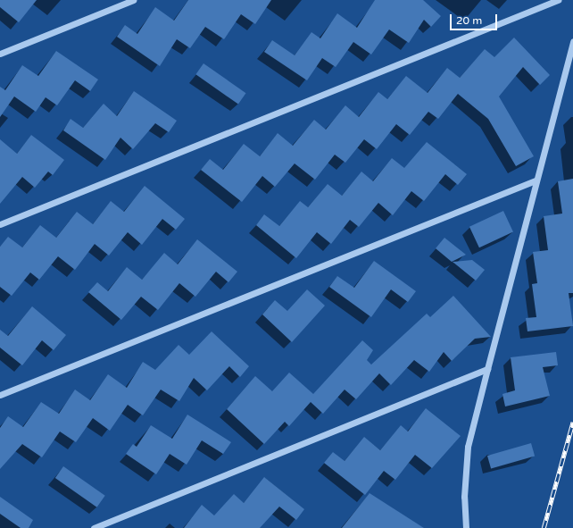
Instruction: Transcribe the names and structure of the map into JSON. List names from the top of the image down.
{
  "scale_bar": "20 m"
}
